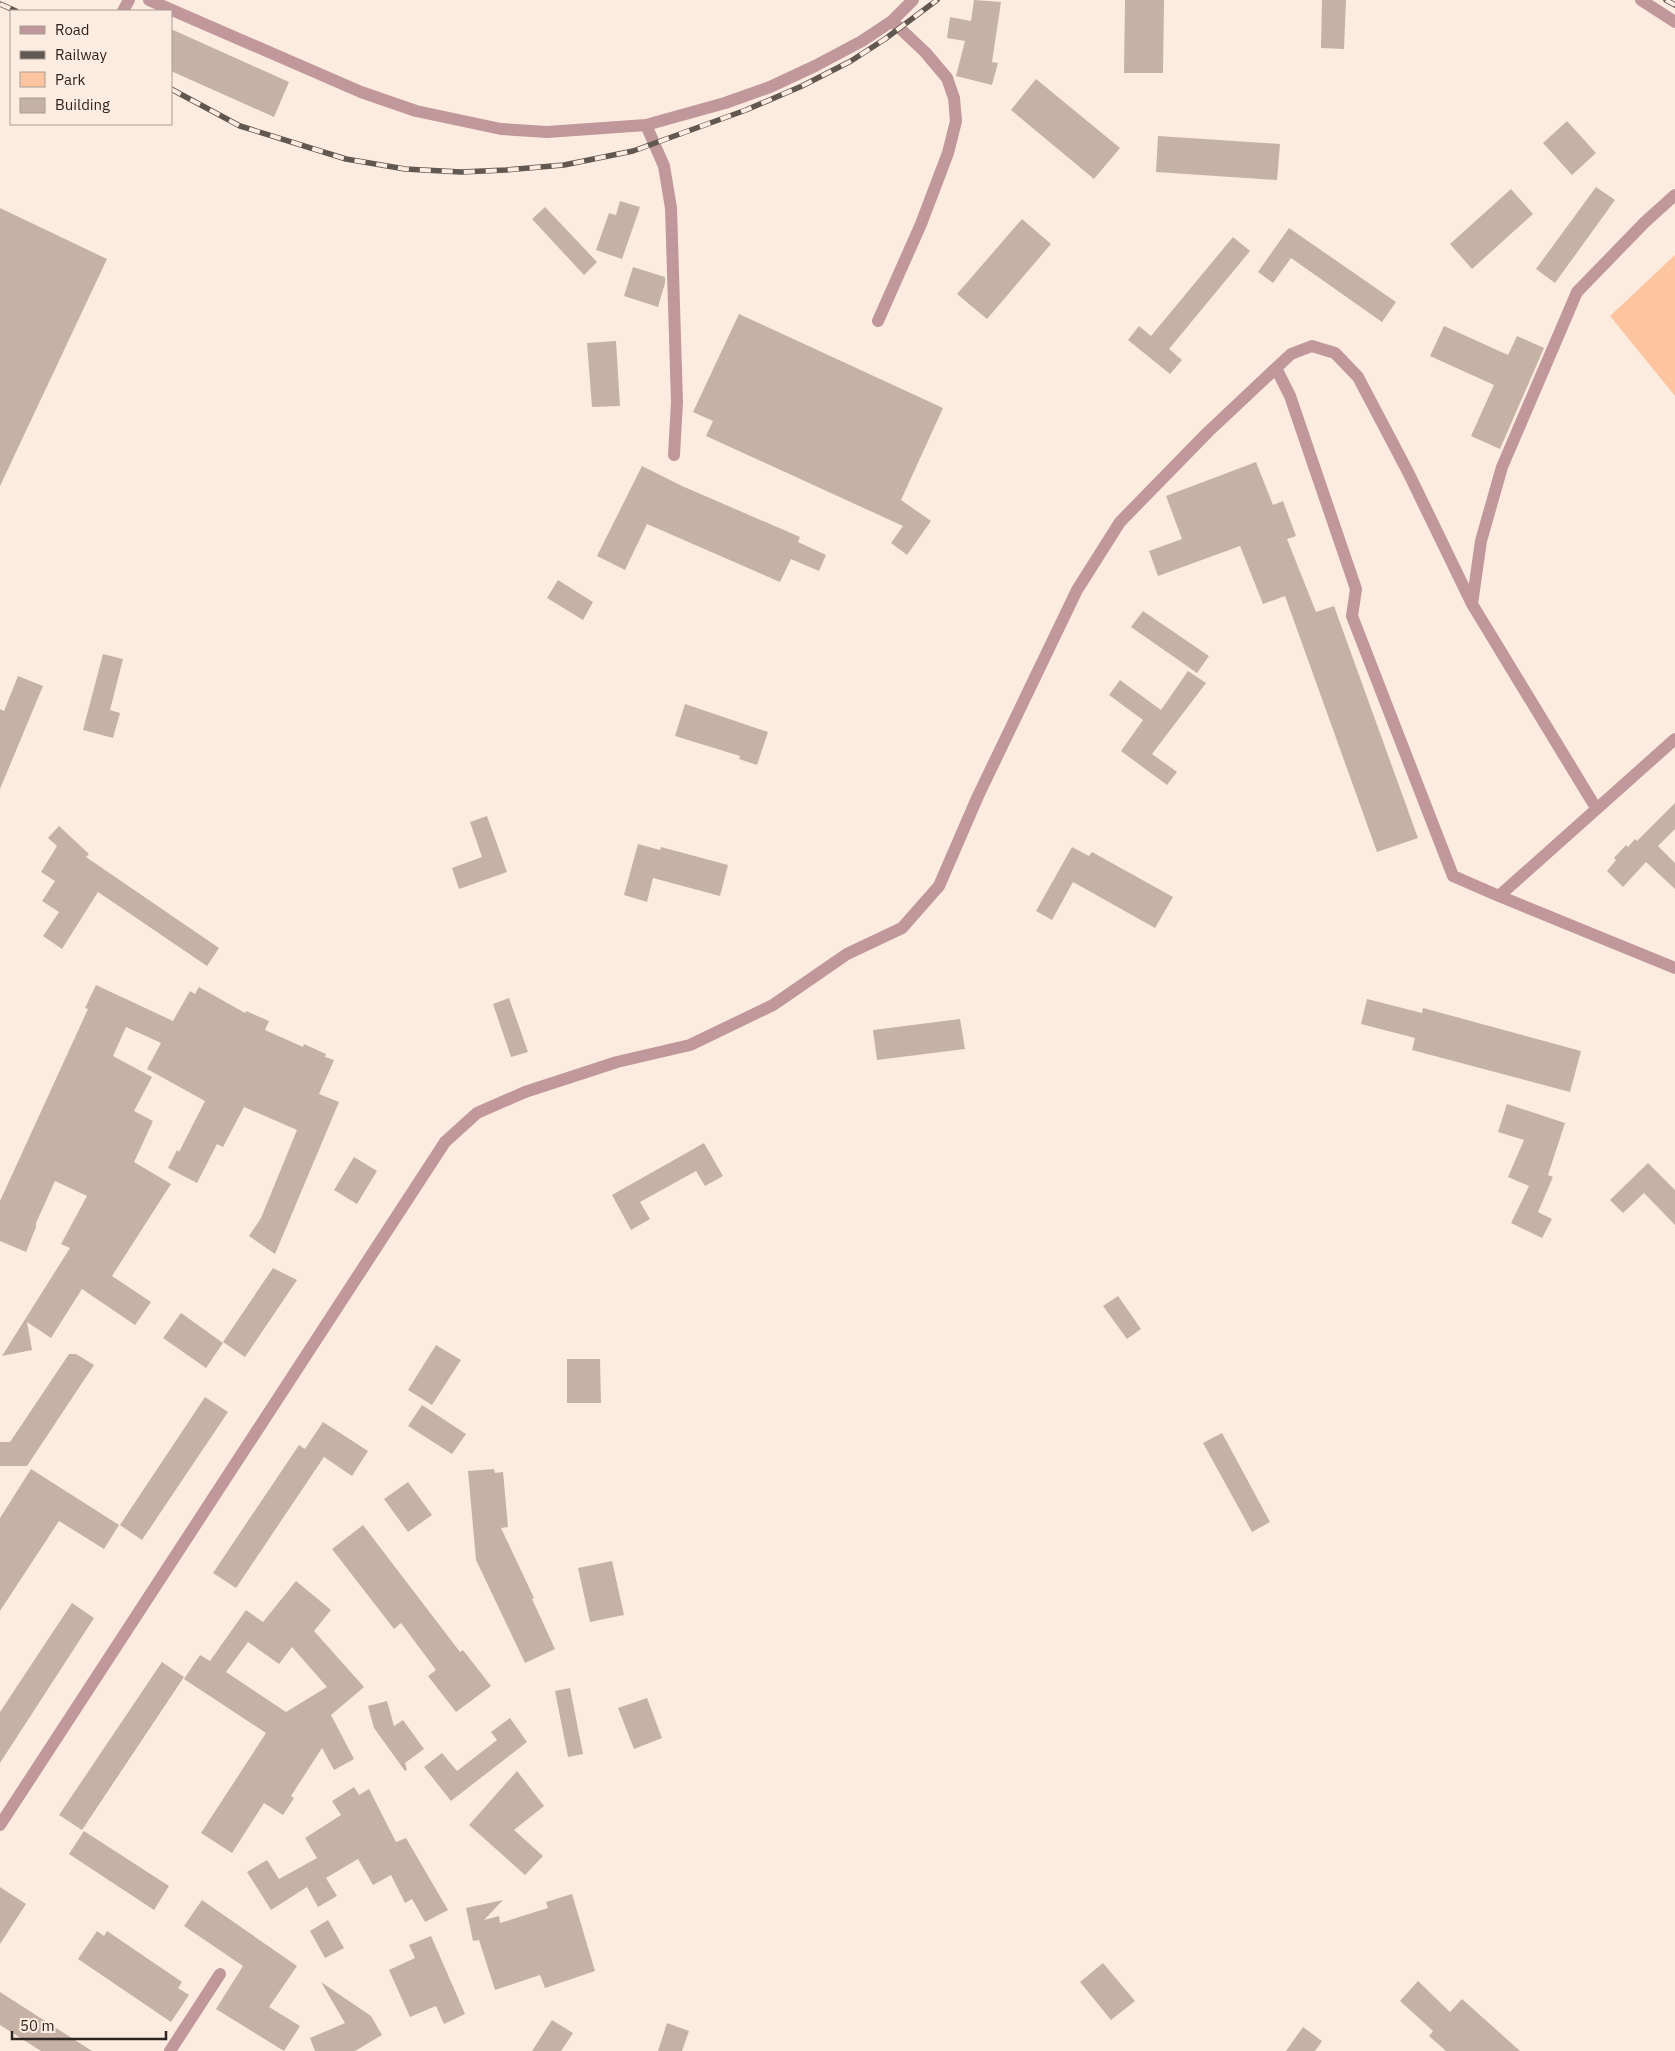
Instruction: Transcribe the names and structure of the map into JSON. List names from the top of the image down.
{
  "legend": [
    "Road",
    "Railway",
    "Park",
    "Building"
  ],
  "scale_bar": "50 m"
}
